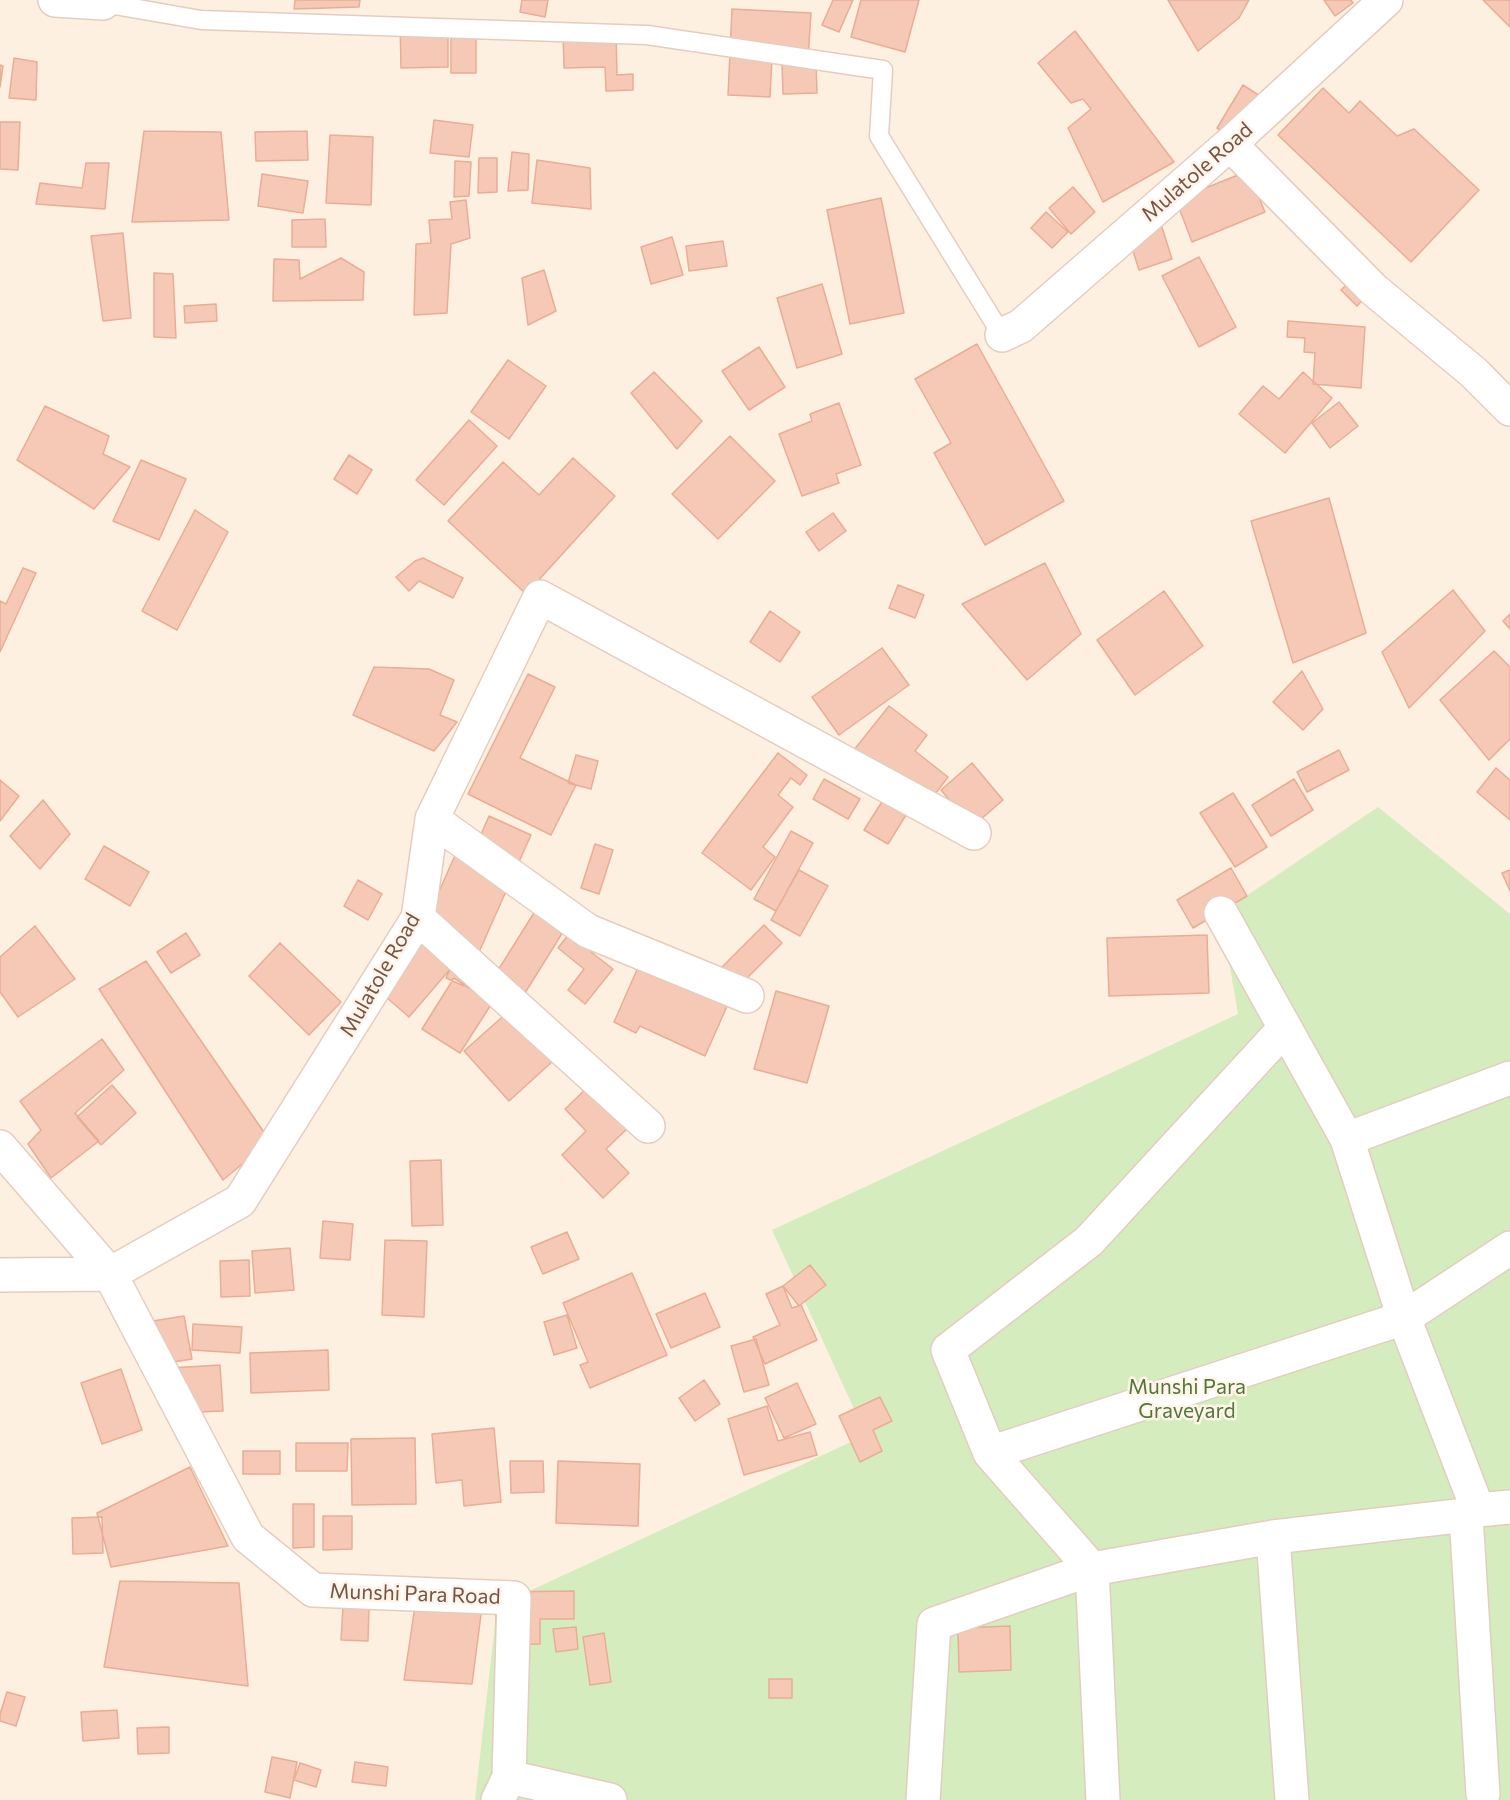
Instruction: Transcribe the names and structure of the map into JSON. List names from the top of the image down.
{
  "streets": {
    "street": ["Mulatole Road", "Munshi Para Road"]
  },
  "crossings": [
    ["Mulatole Road", "Munshi Para Road"]
  ],
  "parks": ["Munshi Para Graveyard"]
}
